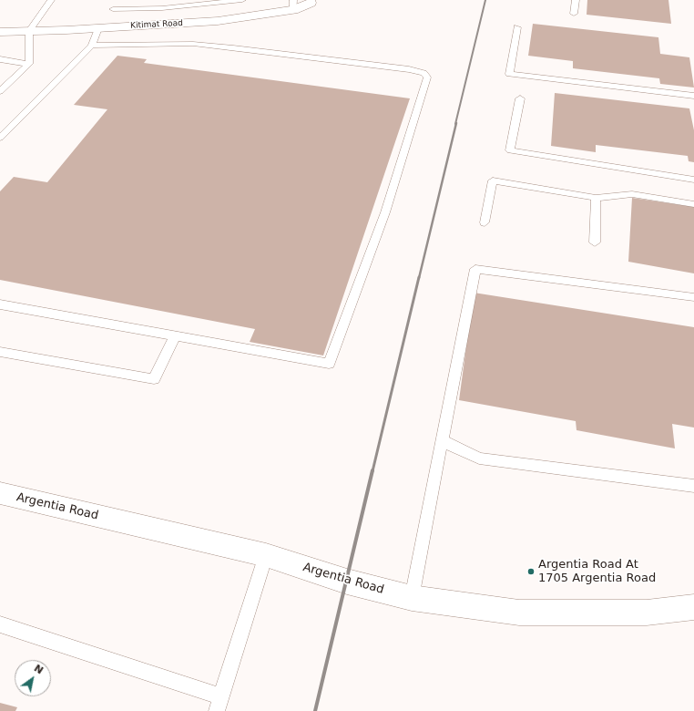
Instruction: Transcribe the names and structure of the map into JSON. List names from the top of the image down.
{
  "streets": {
    "street": ["Kitimat Road", "Argentia Road"]
  },
  "places": ["Argentia Road At 1705 Argentia Road"],
  "north": "top right"
}
